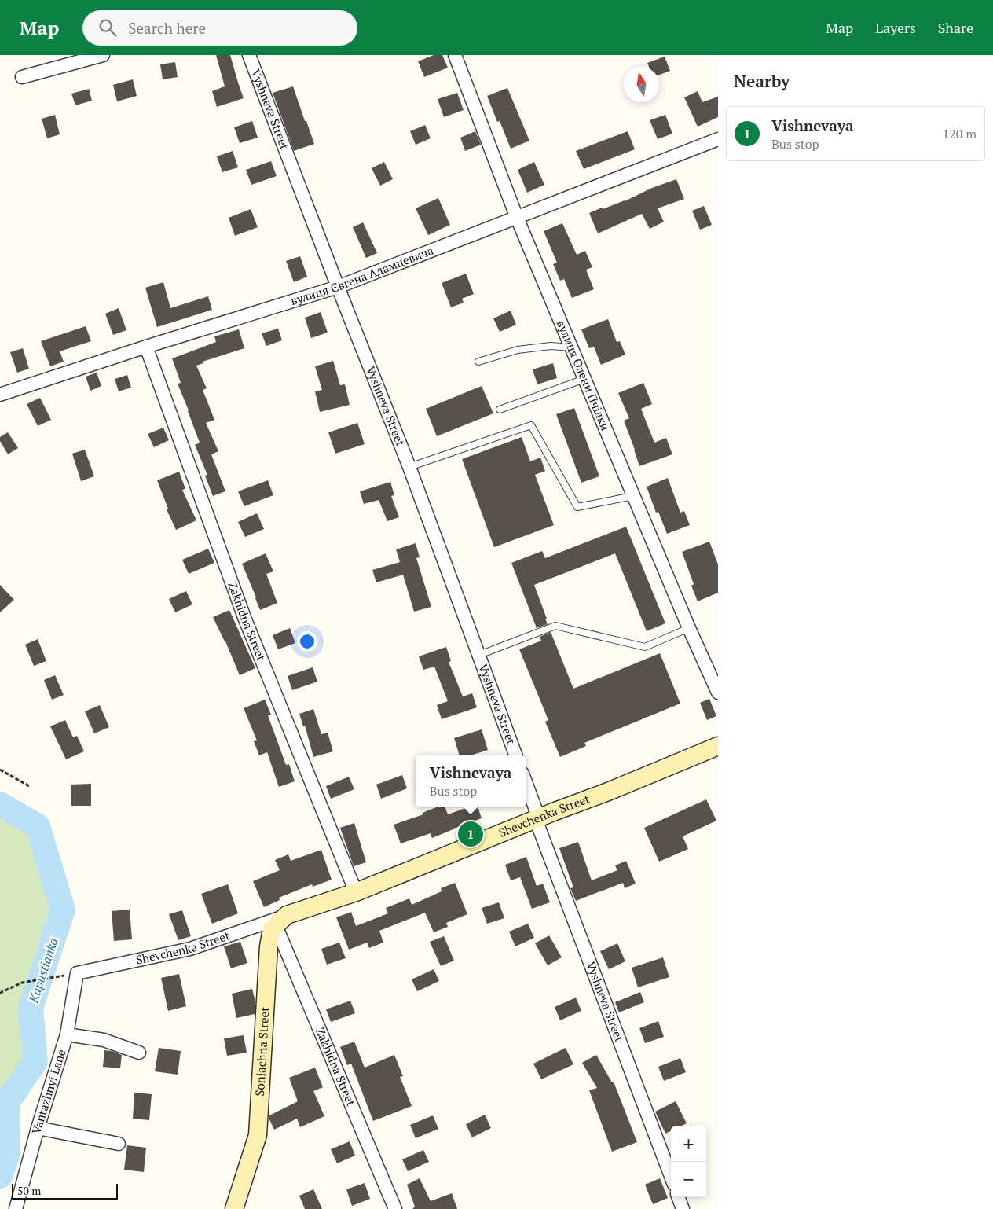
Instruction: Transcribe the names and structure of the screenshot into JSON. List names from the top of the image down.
{
  "streets": {
    "street": [
      "Vyshneva Street",
      "вулиця Євгена Адамцевича",
      "вулиця Олени Пчілки",
      "Zakhidna Street",
      "Shevchenka Street",
      "Soniachna Street",
      "Vantazhnyi Lane"
    ]
  },
  "crossings": [
    ["Vyshneva Street", "вулиця Євгена Адамцевича"],
    ["Vyshneva Street", "Shevchenka Street"],
    ["вулиця Євгена Адамцевича", "вулиця Олени Пчілки"],
    ["вулиця Євгена Адамцевича", "Zakhidna Street"],
    ["Zakhidna Street", "Shevchenka Street"],
    ["Zakhidna Street", "Soniachna Street"],
    ["Shevchenka Street", "Vantazhnyi Lane"]
  ],
  "water": ["Kapustianka"],
  "scale_bar": "50 m",
  "north": "top",
  "page": {
    "header": "Map",
    "search": "Search here",
    "nav": ["Map", "Layers", "Share"],
    "heading": "Nearby",
    "list": [
      {
        "mark": "1",
        "name": "Vishnevaya",
        "note": "Bus stop",
        "value": "120 m"
      }
    ],
    "popup": ["Vishnevaya", "Bus stop"],
    "pins": "1",
    "map_buttons": ["+", "−"],
    "scale": "50 m"
  }
}
